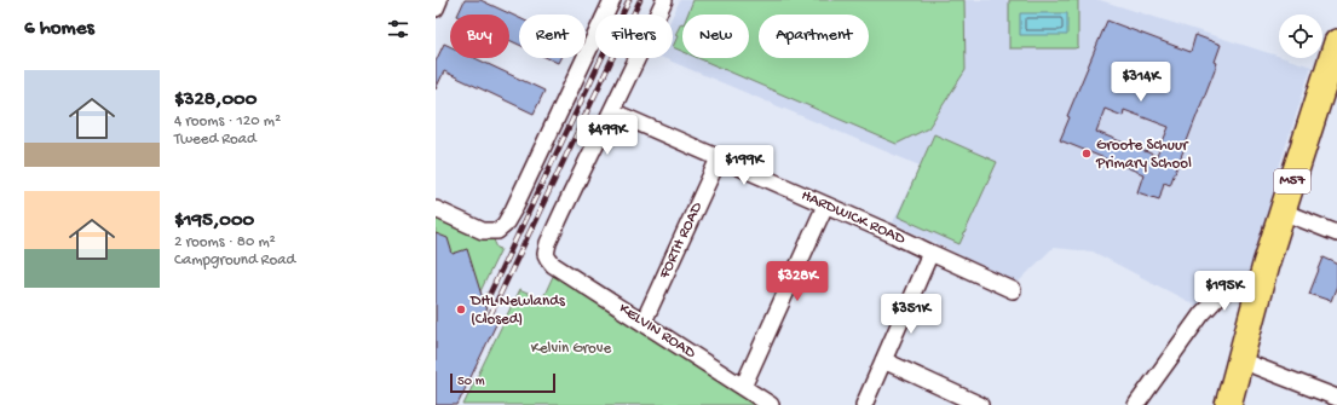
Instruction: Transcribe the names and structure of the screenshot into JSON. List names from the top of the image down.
{
  "streets": {
    "main road": ["M57"],
    "street": ["HARDWICK ROAD", "FORTH ROAD", "KELVIN ROAD"]
  },
  "crossings": [
    ["HARDWICK ROAD", "FORTH ROAD"],
    ["HARDWICK ROAD", "KELVIN ROAD"],
    ["FORTH ROAD", "KELVIN ROAD"]
  ],
  "parks": ["Kelvin Grove"],
  "places": ["Groote Schuur Primary School", "DHL Newlands (Closed)"],
  "scale_bar": "50 m",
  "page": {
    "heading": "6 homes",
    "chip": [
      "Buy",
      "Rent",
      "Filters",
      "New",
      "Apartment"
    ],
    "list": [
      {
        "name": "$328,000",
        "note": "4 rooms · 120 m² · Tweed Road"
      },
      {
        "name": "$195,000",
        "note": "2 rooms · 80 m² · Campground Road"
      }
    ],
    "price": [
      "$314K",
      "$499K",
      "$199K",
      "$328K",
      "$195K",
      "$351K"
    ],
    "scale": "50 m"
  }
}
